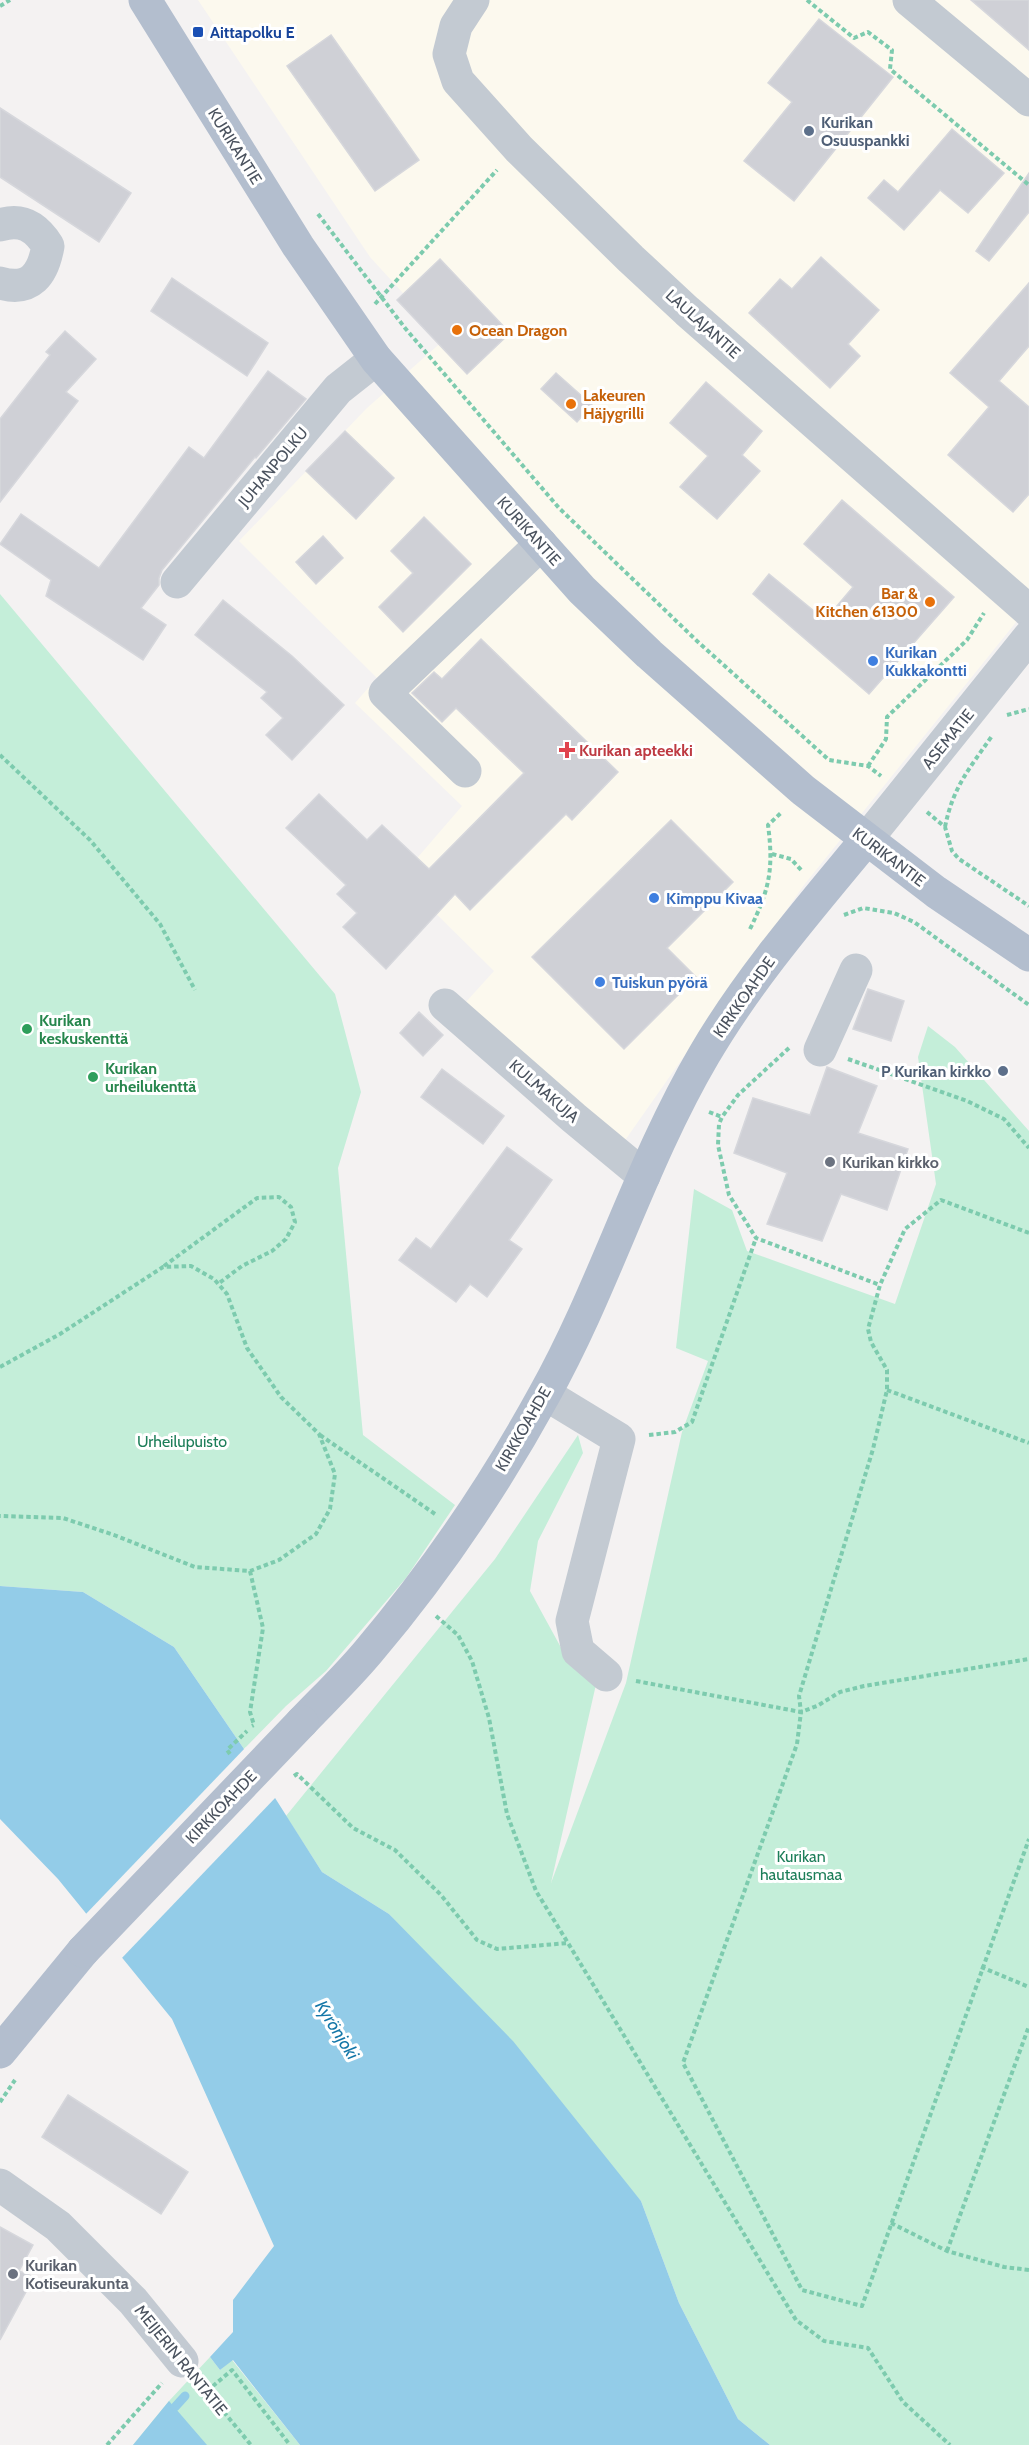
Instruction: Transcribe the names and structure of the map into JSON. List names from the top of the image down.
{
  "streets": {
    "main road": ["KURIKANTIE", "KIRKKOAHDE"],
    "street": [
      "LAULAJANTIE",
      "JUHANPOLKU",
      "ASEMATIE",
      "KULMAKUJA",
      "MEIJERIN RANTATIE"
    ]
  },
  "crossings": [
    ["KURIKANTIE", "JUHANPOLKU"],
    ["KURIKANTIE", "ASEMATIE"],
    ["KURIKANTIE", "KIRKKOAHDE"],
    ["ASEMATIE", "KIRKKOAHDE"],
    ["KIRKKOAHDE", "KULMAKUJA"]
  ],
  "water": ["Kyrönjoki"],
  "parks": ["Urheilupuisto", "Kurikan hautausmaa"],
  "places": {
    "transit": ["Aittapolku E"],
    "other": [
      "Kurikan Osuuspankki",
      "Ocean Dragon",
      "Lakeuren Häjygrilli",
      "Bar & Kitchen 61300",
      "Kurikan Kukkakontti",
      "Kimppu Kivaa",
      "Tuiskun pyörä",
      "Kurikan keskuskenttä",
      "P Kurikan kirkko",
      "Kurikan urheilukenttä",
      "Kurikan kirkko",
      "Kurikan Kotiseurakunta"
    ],
    "health": ["Kurikan apteekki"]
  }
}
